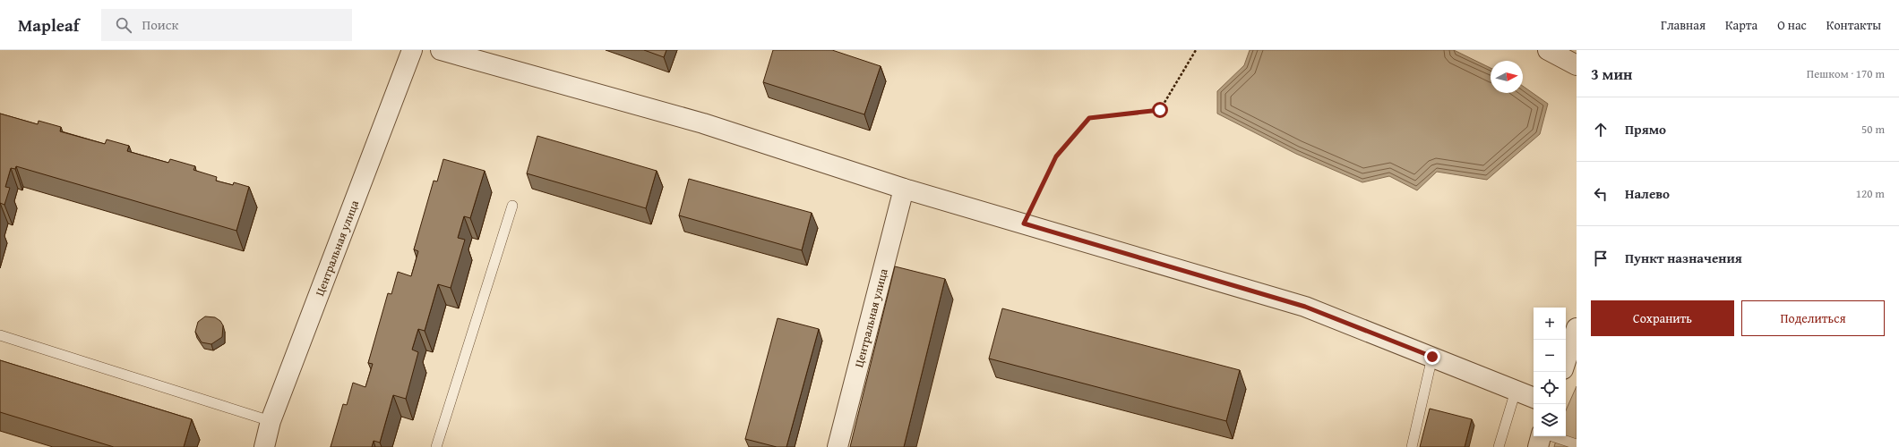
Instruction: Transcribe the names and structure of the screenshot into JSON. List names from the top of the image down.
{
  "streets": {
    "street": ["Центральная улица"]
  },
  "north": "right",
  "page": {
    "header": "Mapleaf",
    "search": "Поиск",
    "nav": [
      "Главная",
      "Карта",
      "О нас",
      "Контакты"
    ],
    "heading": ["3 мин", "Пешком · 170 m"],
    "list": [
      ["Прямо", "50 m"],
      ["Налево", "120 m"],
      "Пункт назначения"
    ],
    "buttons": ["Сохранить", "Поделиться"],
    "map_buttons": ["+", "−"]
  }
}
